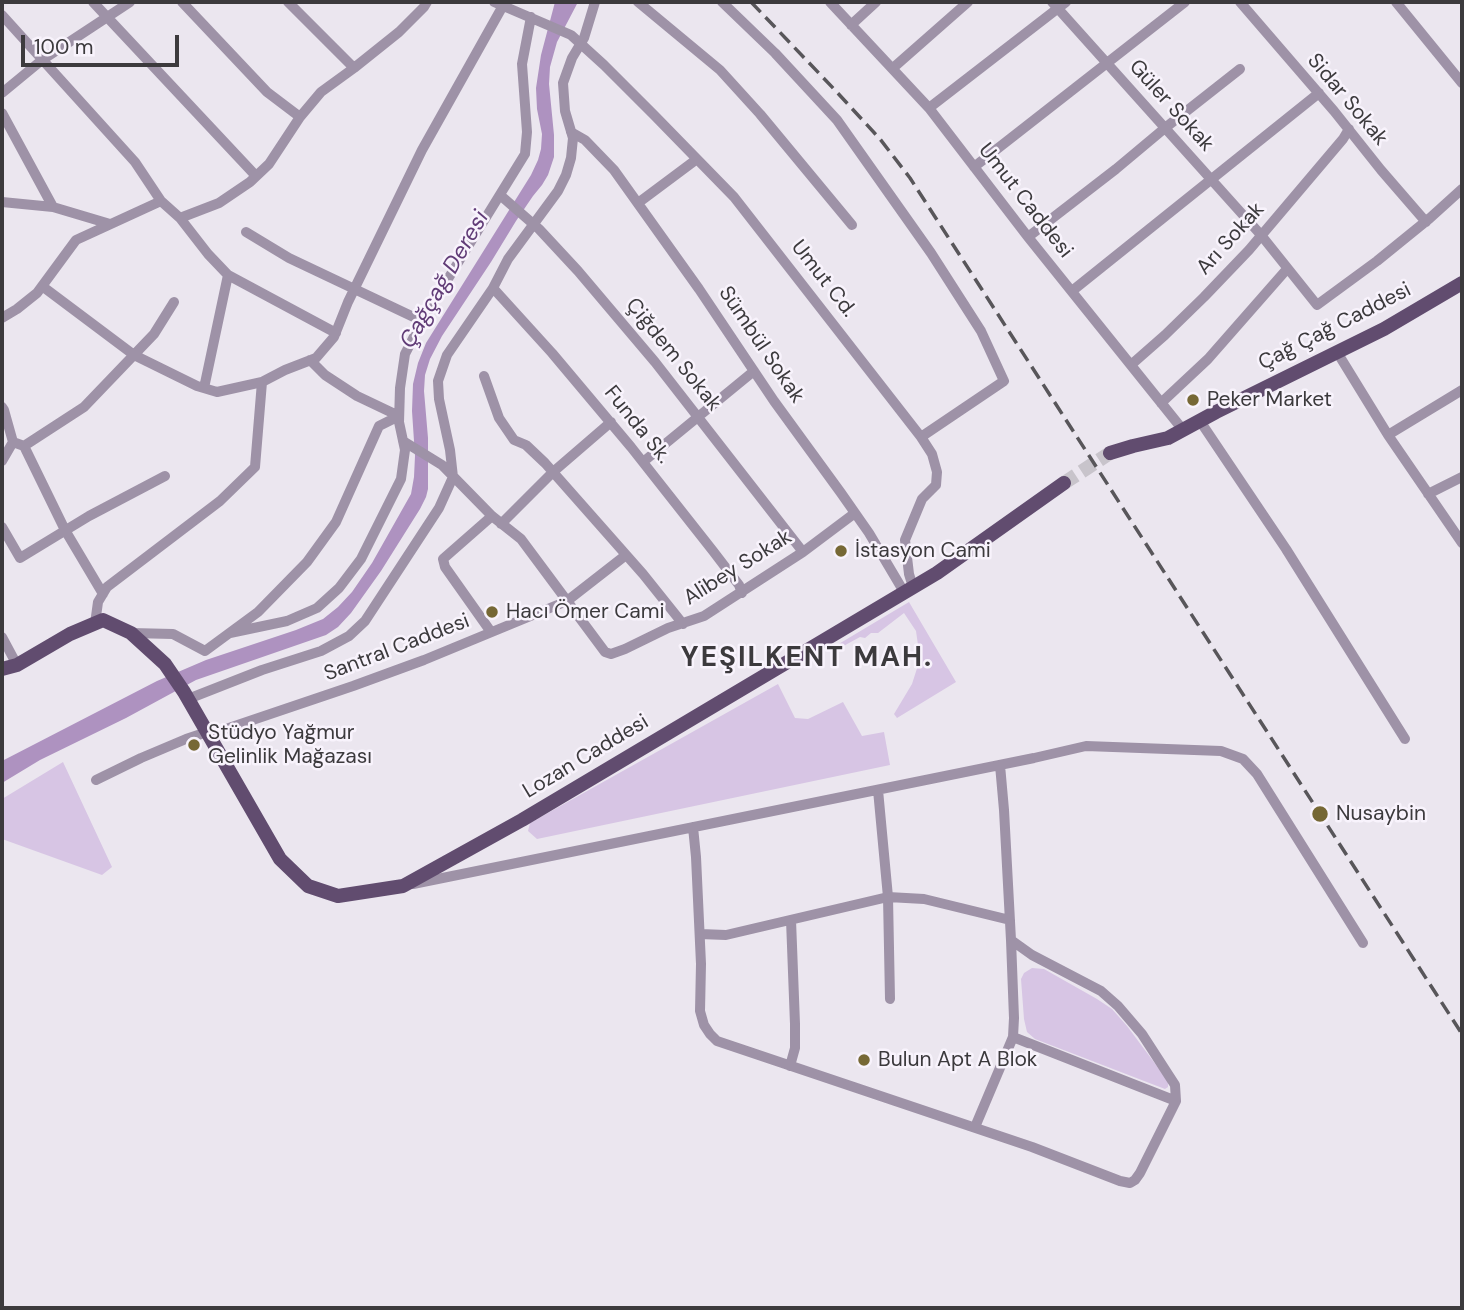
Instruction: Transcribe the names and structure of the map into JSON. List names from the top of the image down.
{
  "streets": {
    "main road": ["Çağ Çağ Caddesi", "Lozan Caddesi"],
    "street": [
      "Sidar Sokak",
      "Güler Sokak",
      "Umut Caddesi",
      "Arı Sokak",
      "Umut Cd.",
      "Sümbül Sokak",
      "Çiğdem Sokak",
      "Funda Sk.",
      "Alibey Sokak",
      "Santral Caddesi"
    ]
  },
  "crossings": [
    ["Sidar Sokak", "Güler Sokak"],
    ["Sidar Sokak", "Arı Sokak"],
    ["Güler Sokak", "Arı Sokak"],
    ["Umut Caddesi", "Arı Sokak"],
    ["Umut Caddesi", "Çağ Çağ Caddesi"],
    ["Umut Cd.", "Sümbül Sokak"],
    ["Umut Cd.", "Lozan Caddesi"],
    ["Sümbül Sokak", "Alibey Sokak"],
    ["Sümbül Sokak", "Lozan Caddesi"],
    ["Çiğdem Sokak", "Alibey Sokak"],
    ["Funda Sk.", "Alibey Sokak"],
    ["Alibey Sokak", "Santral Caddesi"],
    ["Santral Caddesi", "Lozan Caddesi"]
  ],
  "districts": ["YEŞILKENT MAH."],
  "water": ["Çağçağ Deresi"],
  "places": [
    "Peker Market",
    "İstasyon Cami",
    "Hacı Ömer Cami",
    "Stüdyo Yağmur Gelinlik Mağazası",
    "Nusaybin",
    "Bulun Apt A Blok"
  ],
  "scale_bar": "100 m"
}
